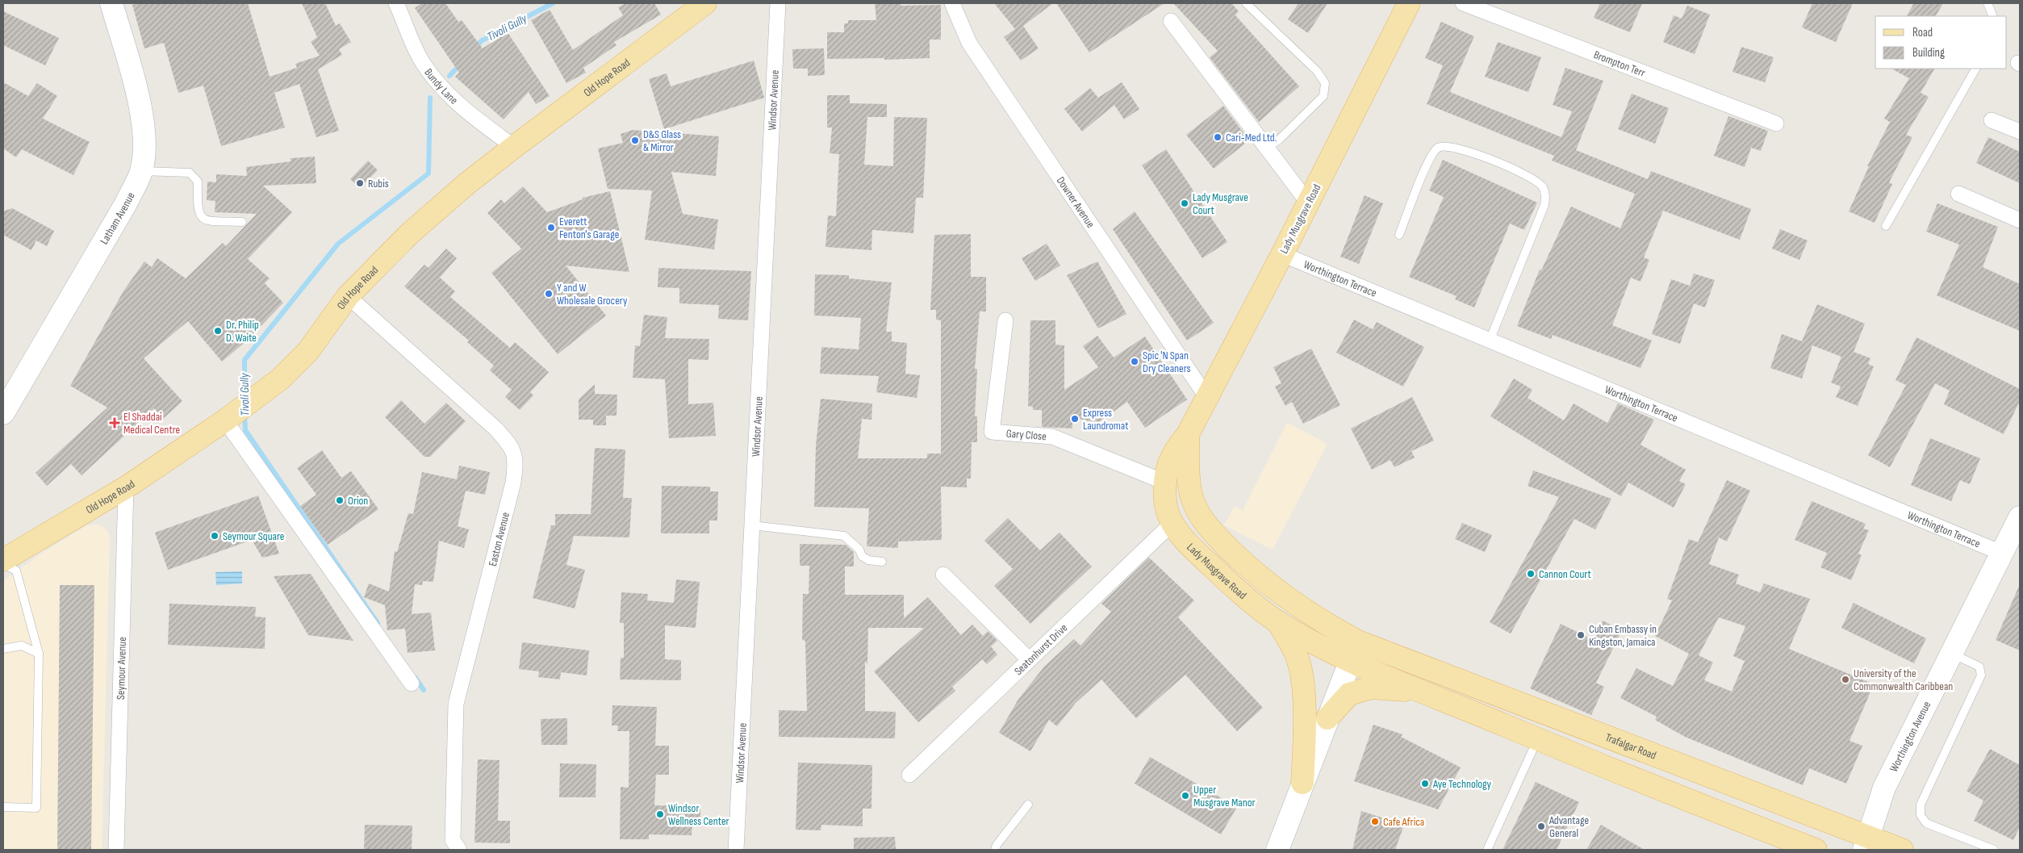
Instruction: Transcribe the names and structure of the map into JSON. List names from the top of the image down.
{
  "streets": {
    "main road": [
      "Old Hope Road",
      "Latham Avenue",
      "Lady Musgrave Road",
      "Worthington Avenue",
      "Trafalgar Road"
    ],
    "street": [
      "Brompton Terr",
      "Bundy Lane",
      "Windsor Avenue",
      "Downer Avenue",
      "Worthington Terrace",
      "Gary Close",
      "Easton Avenue",
      "Seatonhurst Drive",
      "Seymour Avenue"
    ]
  },
  "crossings": [
    ["Old Hope Road", "Bundy Lane"],
    ["Old Hope Road", "Easton Avenue"],
    ["Old Hope Road", "Seymour Avenue"],
    ["Downer Avenue", "Lady Musgrave Road"],
    ["Lady Musgrave Road", "Worthington Terrace"],
    ["Lady Musgrave Road", "Gary Close"],
    ["Lady Musgrave Road", "Seatonhurst Drive"],
    ["Lady Musgrave Road", "Trafalgar Road"],
    ["Worthington Terrace", "Worthington Avenue"],
    ["Worthington Avenue", "Trafalgar Road"]
  ],
  "water": ["Tivoli Gully"],
  "places": {
    "other": [
      "Cari-Med Ltd.",
      "D&S Glass & Mirror",
      "Rubis",
      "Lady Musgrave Court",
      "Everett Fenton's Garage",
      "Y and W Wholesale Grocery",
      "Dr. Philip D. Waite",
      "Spic 'N Span Dry Cleaners",
      "Express Laundromat",
      "Orion",
      "Seymour Square",
      "Cannon Court",
      "Cuban Embassy in Kingston, Jamaica",
      "University of the Commonwealth Caribbean",
      "Aye Technology",
      "Upper Musgrave Manor",
      "Windsor Wellness Center",
      "Cafe Africa",
      "Advantage General"
    ],
    "health": ["El Shaddai Medical Centre"]
  },
  "legend": ["Road", "Building"]
}
